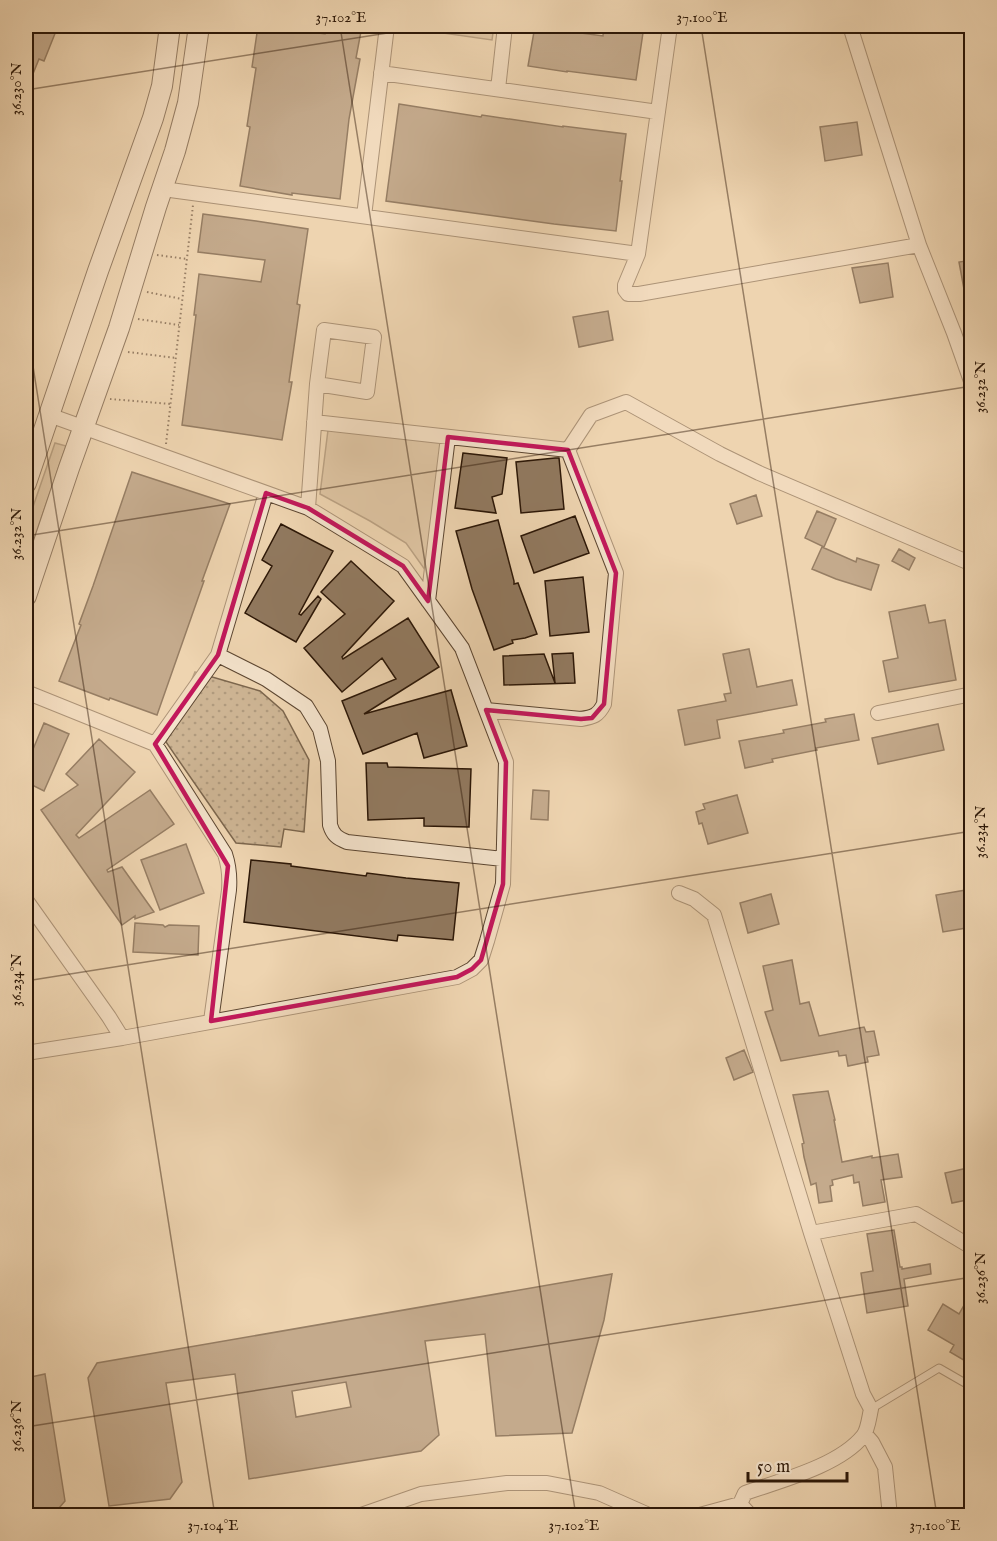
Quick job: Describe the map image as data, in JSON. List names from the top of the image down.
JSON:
{
  "scale_bar": "50 m",
  "coordinates": [
    "37.102°E",
    "37.100°E",
    "36.230°N",
    "36.232°N",
    "36.234°N",
    "36.236°N",
    "37.104°E"
  ]
}
